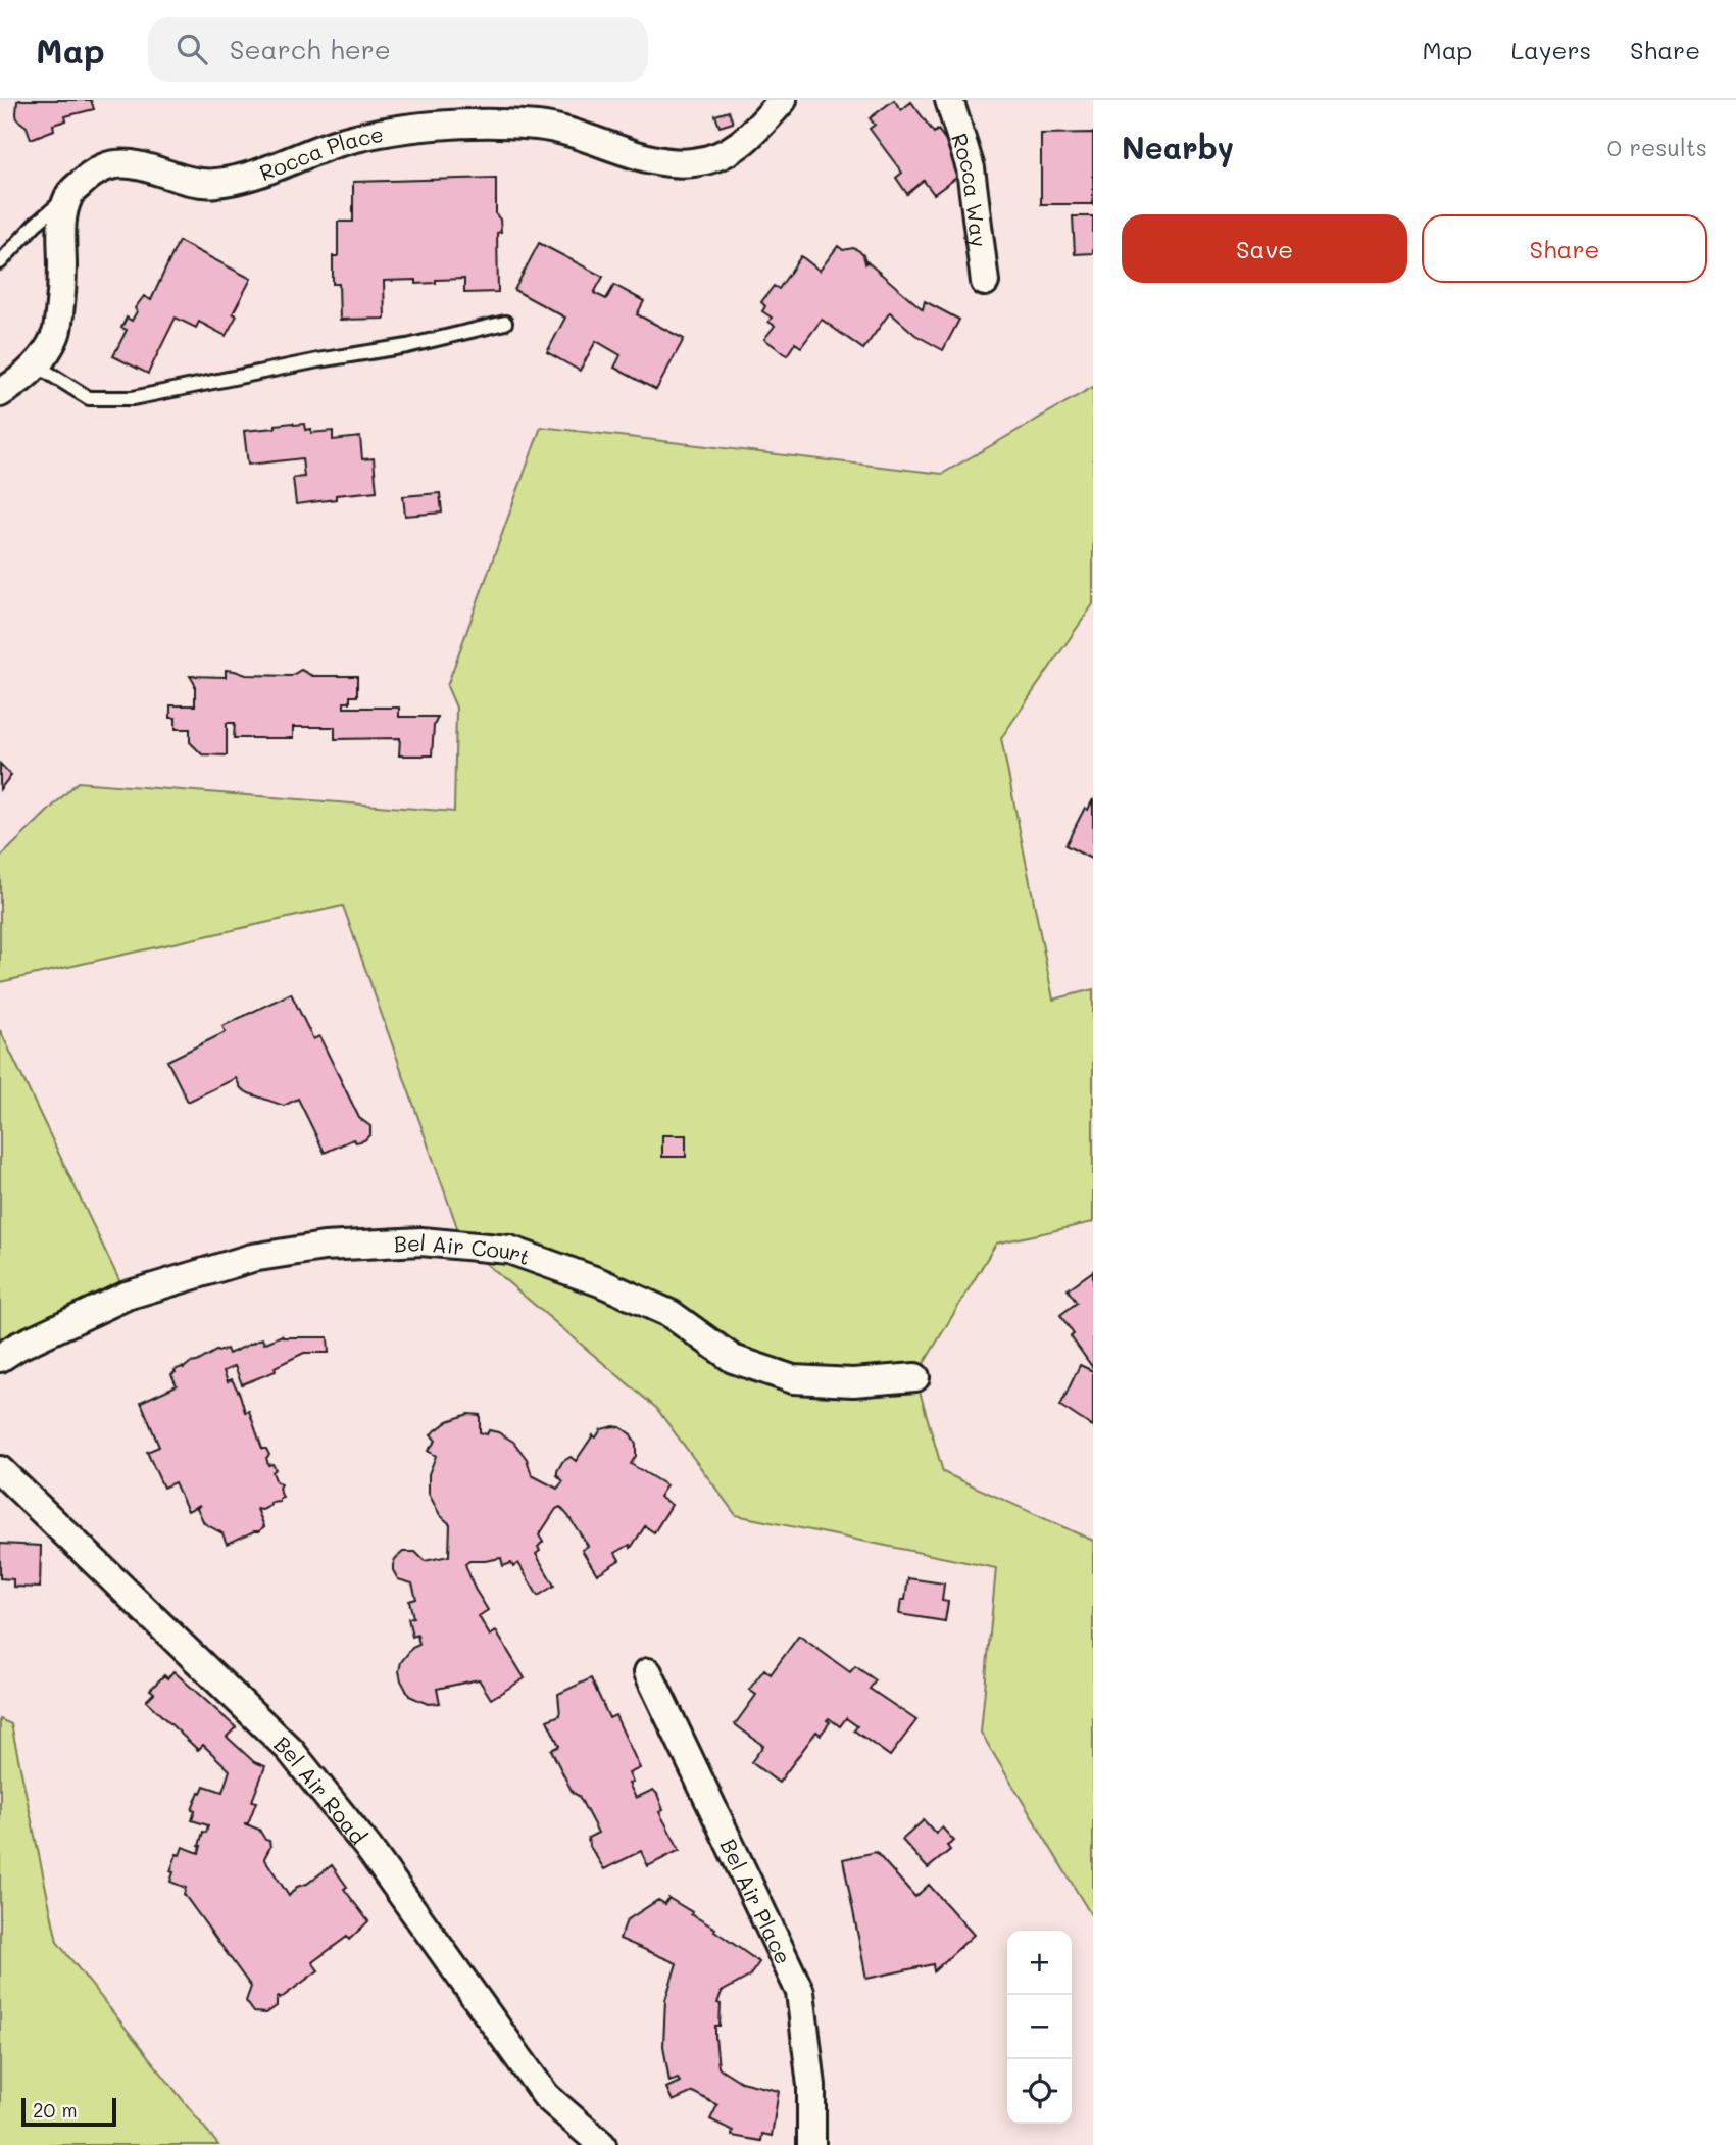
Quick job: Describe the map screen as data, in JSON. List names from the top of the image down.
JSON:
{
  "streets": {
    "street": [
      "Rocca Place",
      "Rocca Way",
      "Bel Air Court",
      "Bel Air Road",
      "Bel Air Place"
    ]
  },
  "scale_bar": "20 m",
  "page": {
    "header": "Map",
    "search": "Search here",
    "nav": ["Map", "Layers", "Share"],
    "heading": ["Nearby", "0 results"],
    "buttons": ["Save", "Share"],
    "map_buttons": ["+", "−"],
    "scale": "20 m"
  }
}
